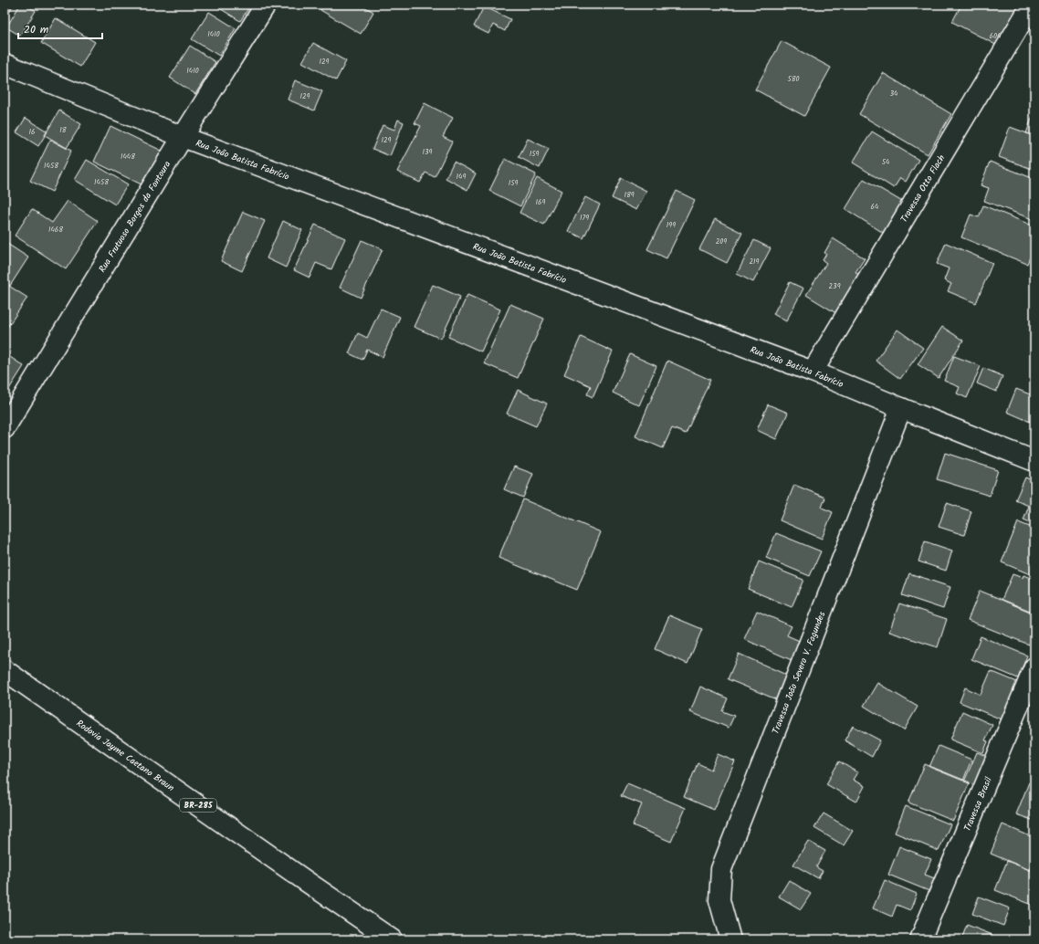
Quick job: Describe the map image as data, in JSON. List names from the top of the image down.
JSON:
{
  "streets": {
    "main road": [
      "Rua João Batista Fabrício",
      "Travessa Otto Flach",
      "Rua Frutuoso Borges da Fontoura",
      "Travessa João Severo V. Fagundes",
      "Rodovia Jayme Caetano Braun",
      "Travessa Brasil",
      "BR-285"
    ]
  },
  "crossings": [
    ["Rua João Batista Fabrício", "Travessa Otto Flach"],
    ["Rua João Batista Fabrício", "Rua Frutuoso Borges da Fontoura"],
    ["Rua João Batista Fabrício", "Travessa João Severo V. Fagundes"]
  ],
  "house_numbers": [
    "1410",
    "604",
    "129",
    "1410",
    "580",
    "34",
    "129",
    "18",
    "16",
    "129",
    "139",
    "159",
    "1448",
    "54",
    "1458",
    "149",
    "1458",
    "159",
    "189",
    "169",
    "64",
    "179",
    "199",
    "1468",
    "209",
    "219",
    "239"
  ],
  "scale_bar": "20 m"
}
